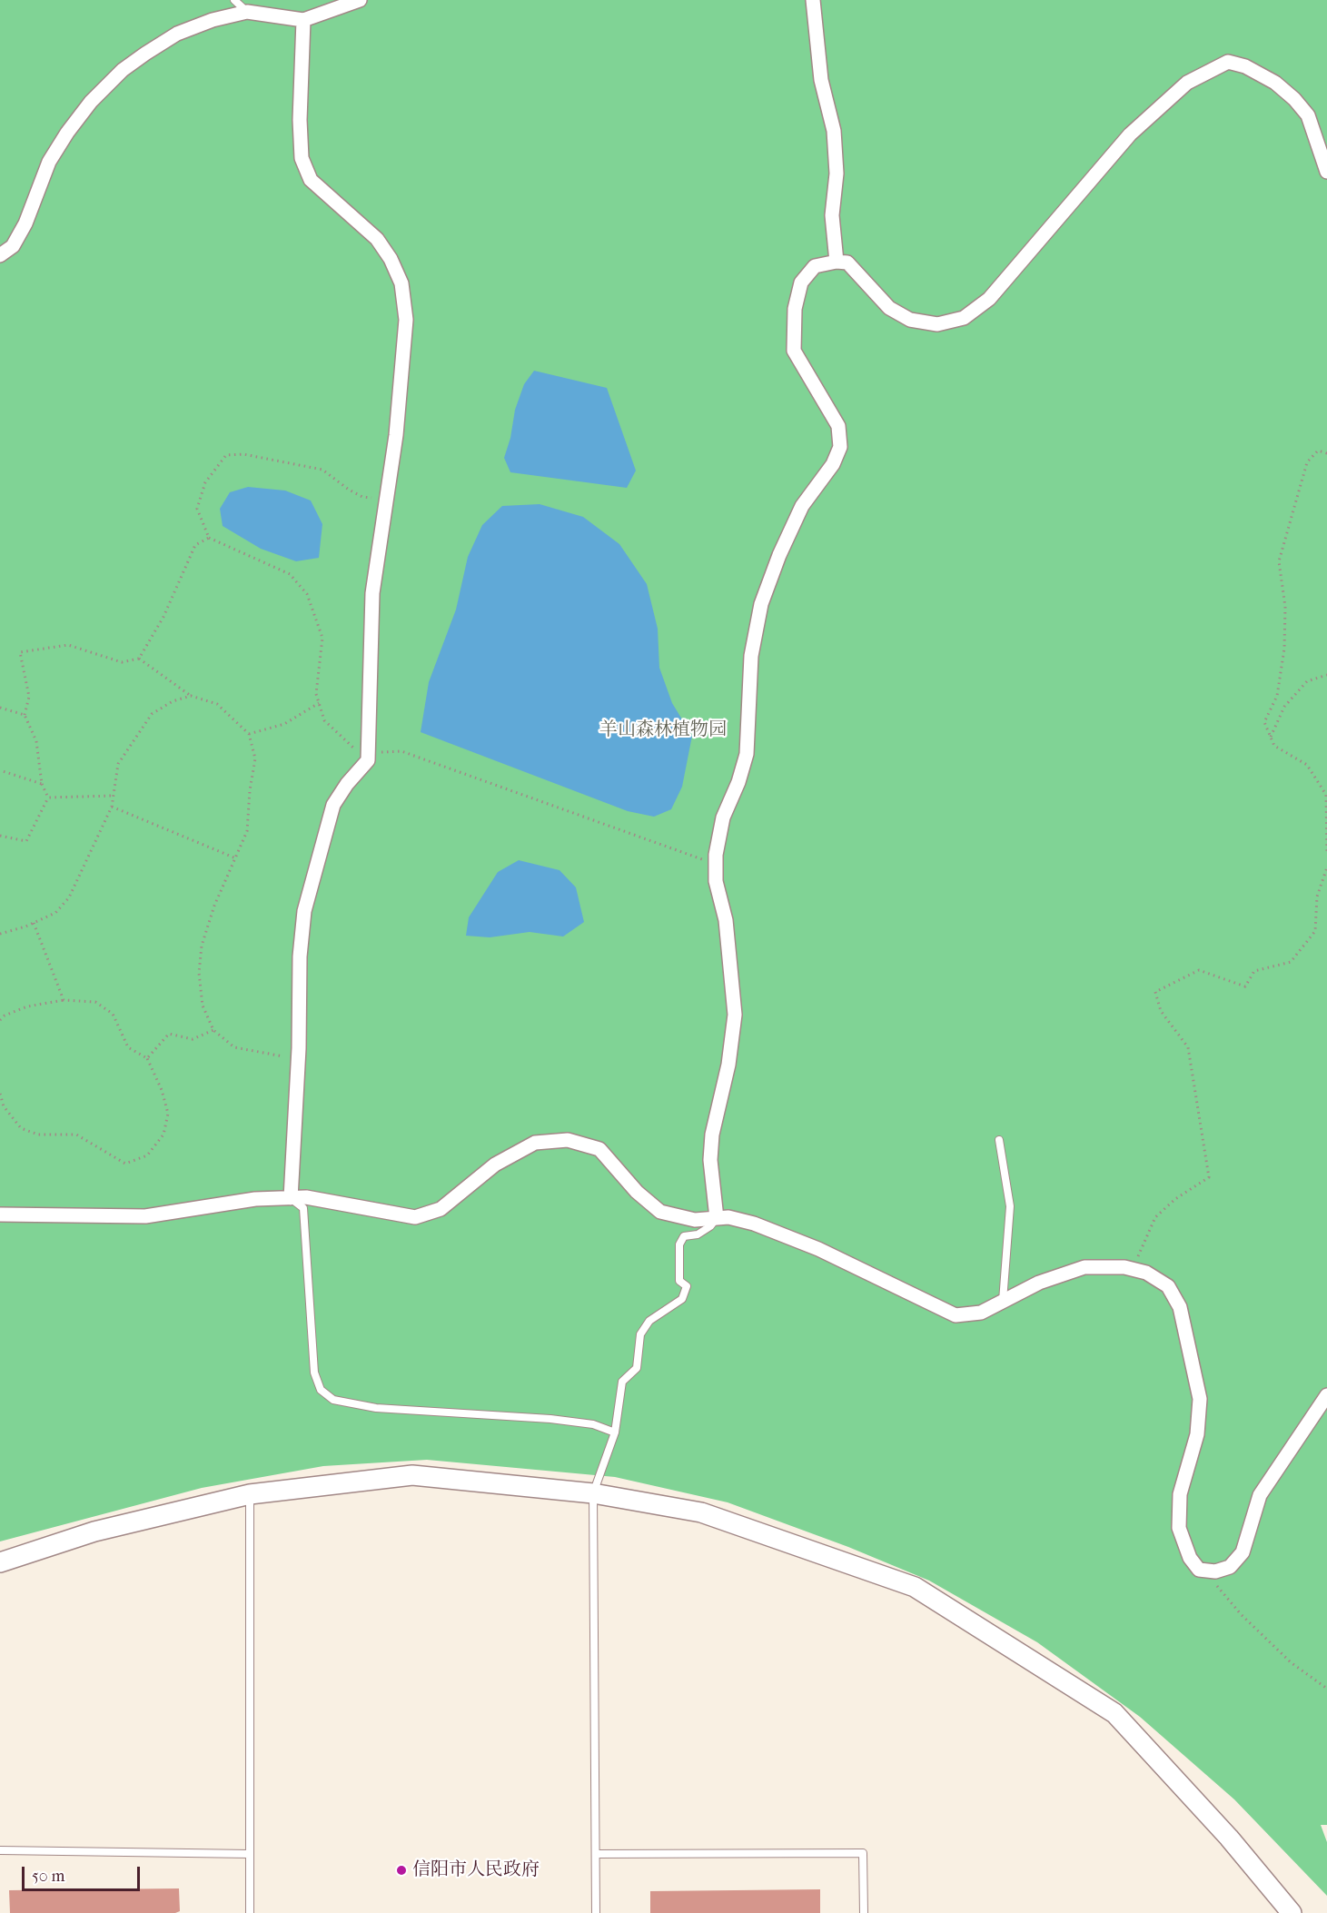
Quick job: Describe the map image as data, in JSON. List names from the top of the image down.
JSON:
{
  "parks": ["羊山森林植物园"],
  "places": ["信阳市人民政府"],
  "scale_bar": "50 m"
}
